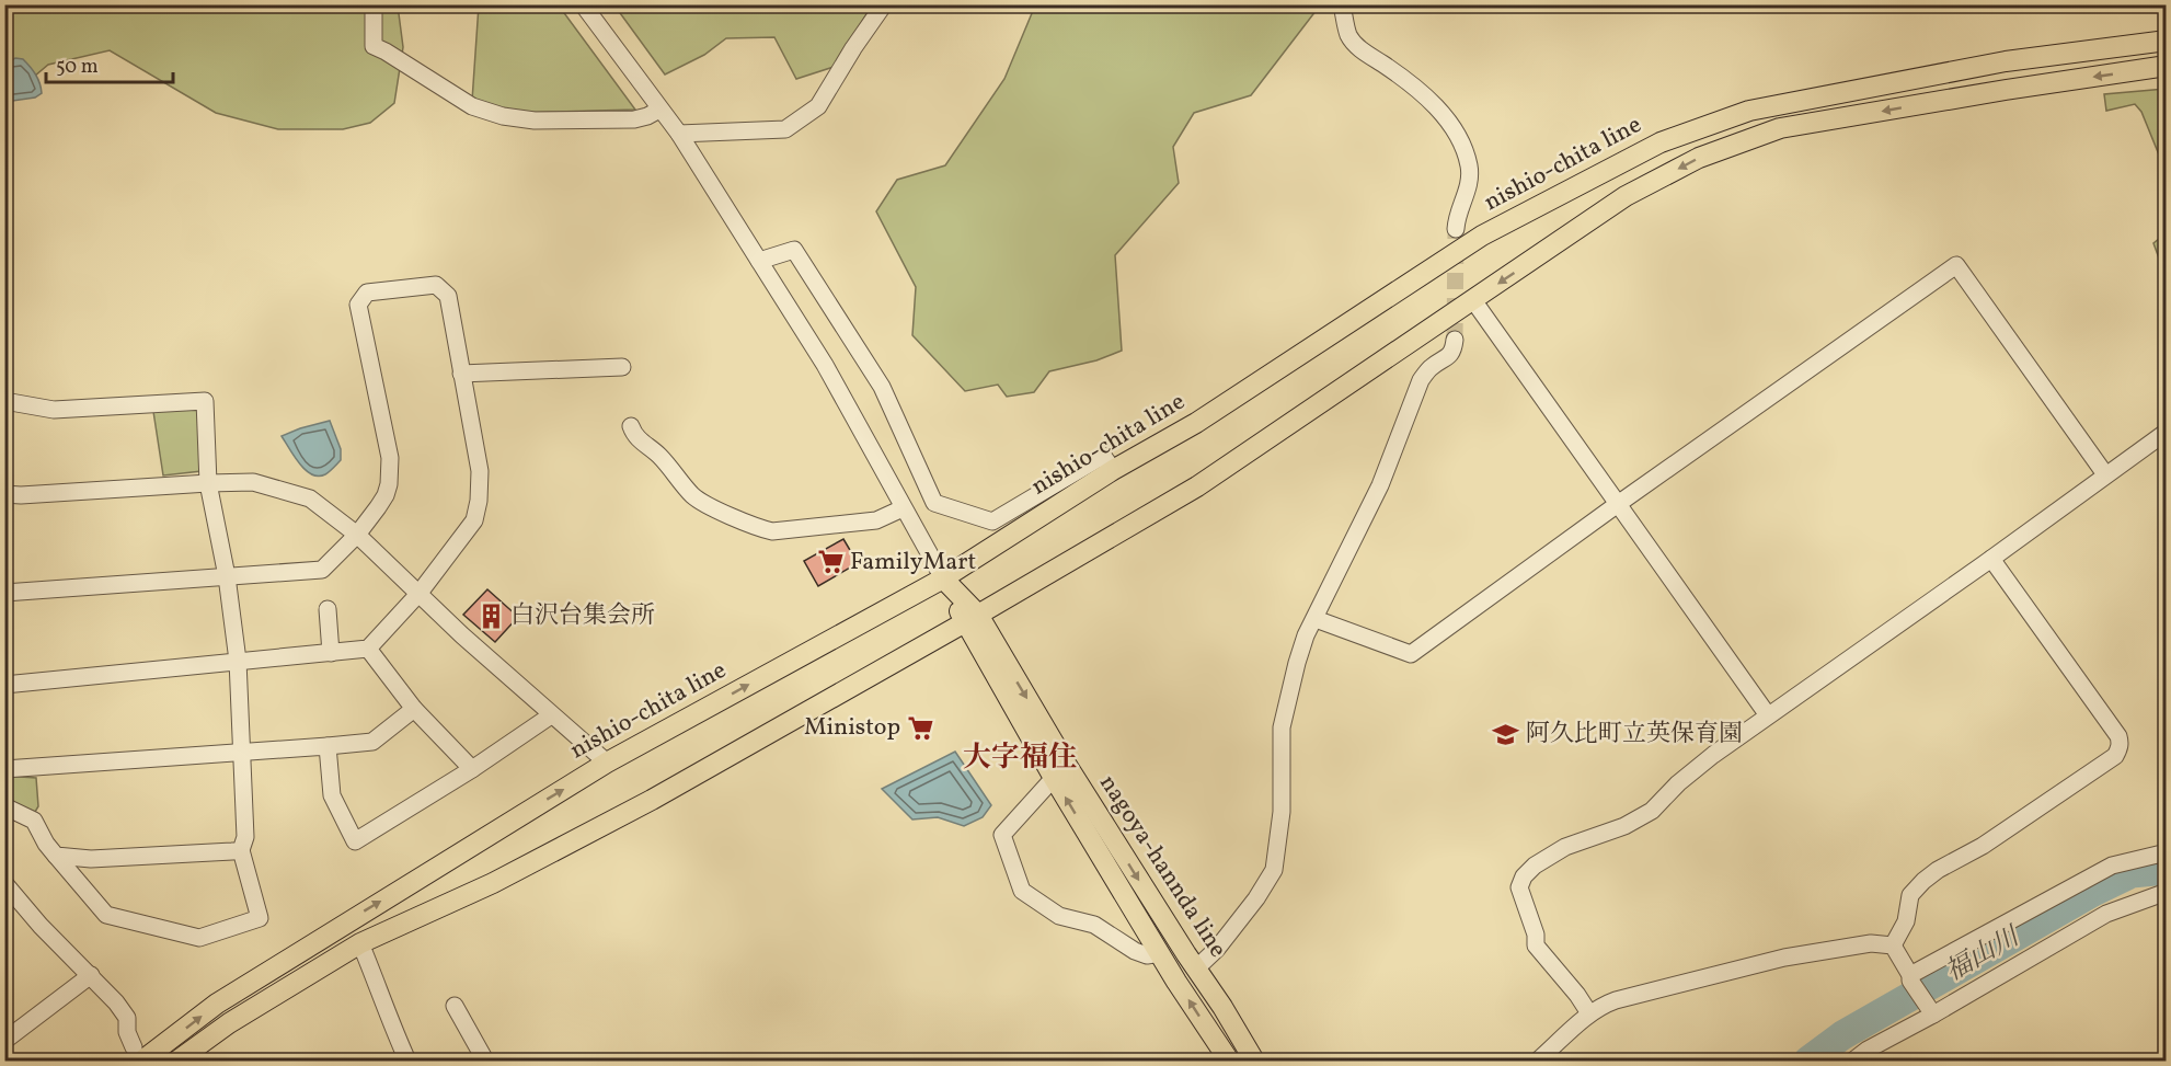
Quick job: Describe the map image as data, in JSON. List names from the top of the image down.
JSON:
{
  "streets": {
    "main road": ["nishio-chita line", "nagoya-hannda line"]
  },
  "crossings": [
    ["nishio-chita line", "nagoya-hannda line"]
  ],
  "districts": ["大字福住"],
  "water": ["福山川"],
  "places": {
    "supermarket": ["FamilyMart", "Ministop"],
    "building": ["白沢台集会所"],
    "school or university": ["阿久比町立英保育園"]
  },
  "scale_bar": "50 m"
}
